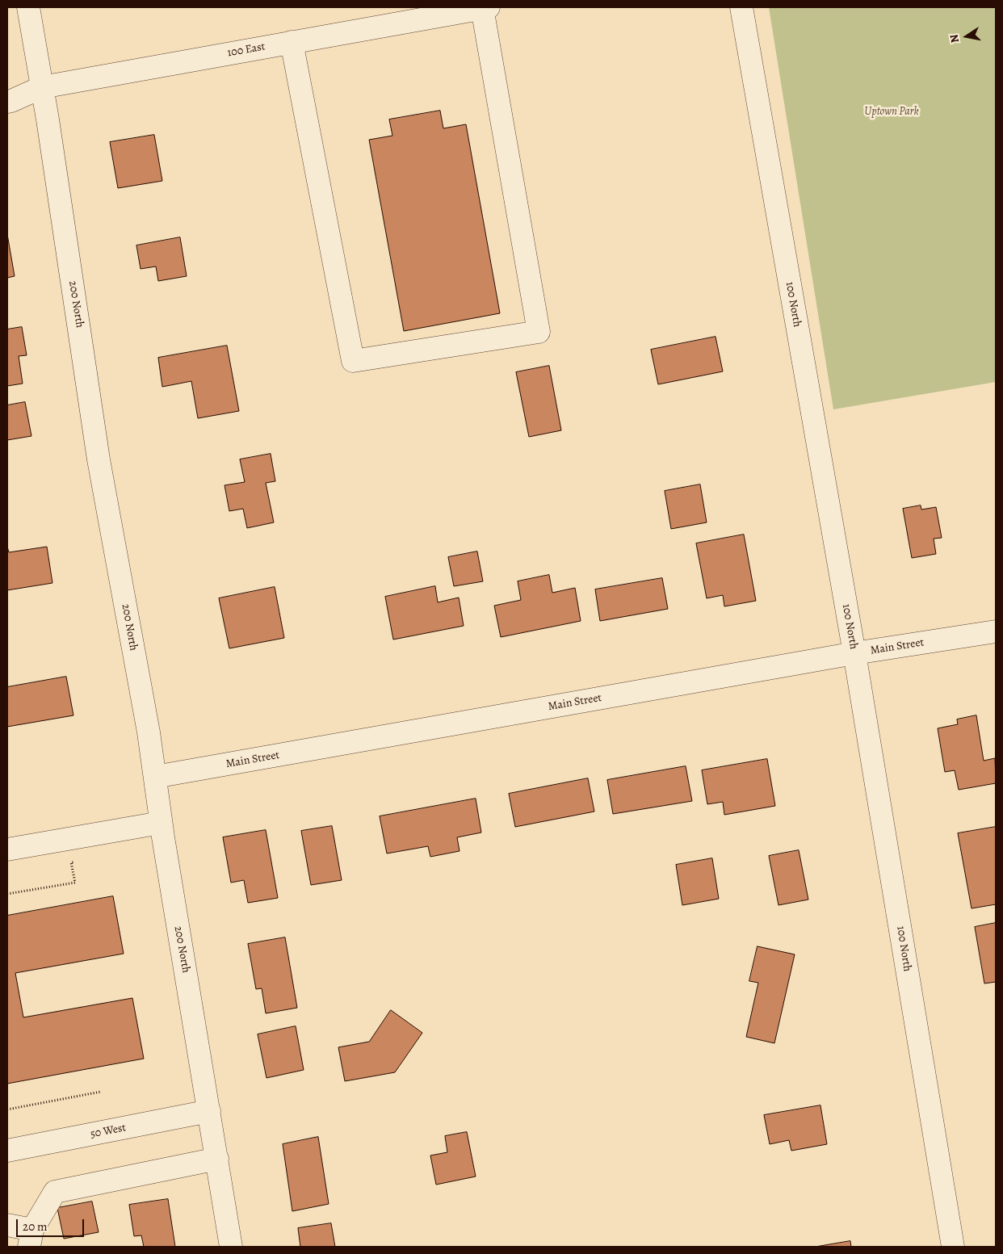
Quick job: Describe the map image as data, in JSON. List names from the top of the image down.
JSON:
{
  "streets": {
    "street": [
      "100 East",
      "200 North",
      "100 North",
      "Main Street",
      "50 West"
    ]
  },
  "crossings": [
    ["100 East", "200 North"],
    ["200 North", "Main Street"],
    ["200 North", "50 West"],
    ["100 North", "Main Street"]
  ],
  "parks": ["Uptown Park"],
  "scale_bar": "20 m",
  "north": "left"
}
